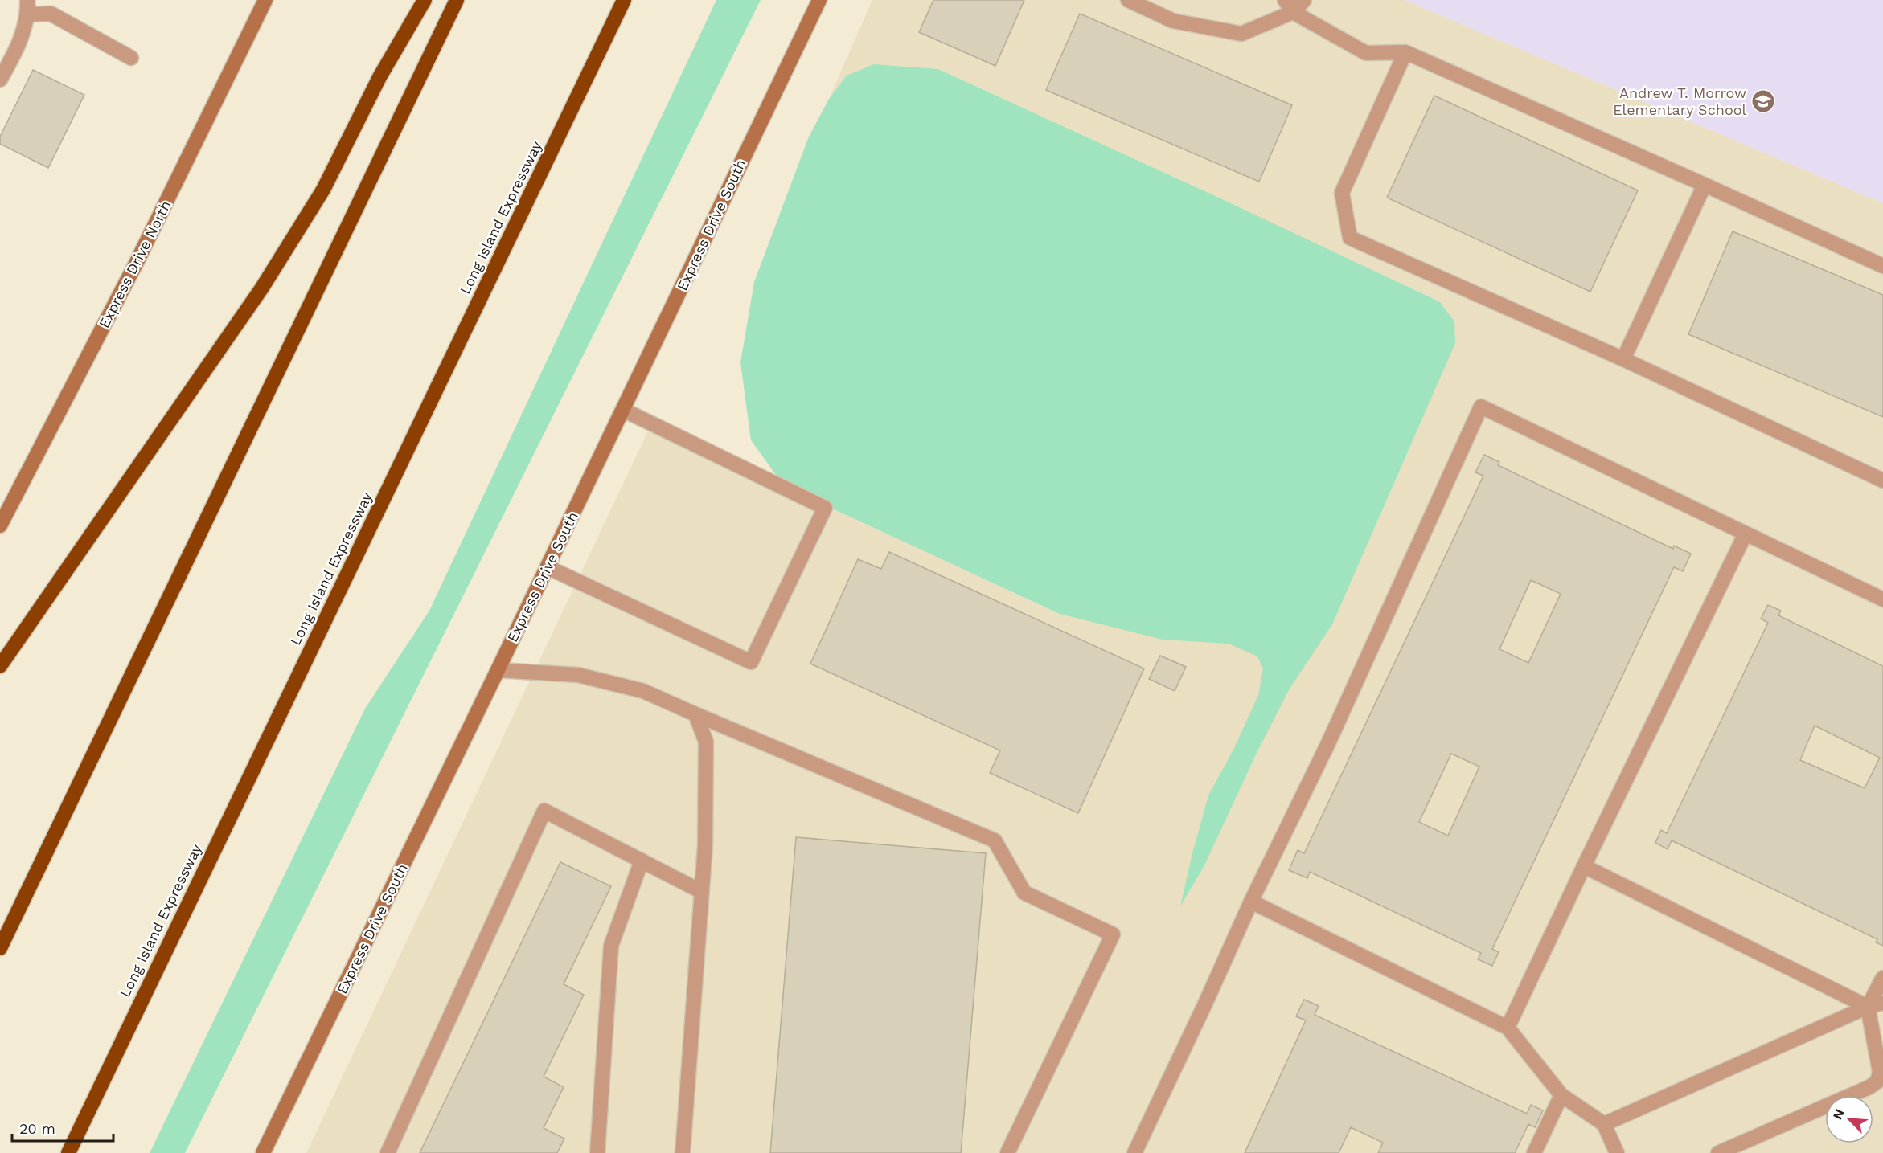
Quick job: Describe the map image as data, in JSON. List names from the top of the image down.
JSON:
{
  "streets": {
    "highway": ["Long Island Expressway"],
    "main road": ["Express Drive South", "Express Drive North"]
  },
  "places": {
    "school or university": ["Andrew T. Morrow Elementary School"]
  },
  "scale_bar": "20 m",
  "north": "top left"
}
